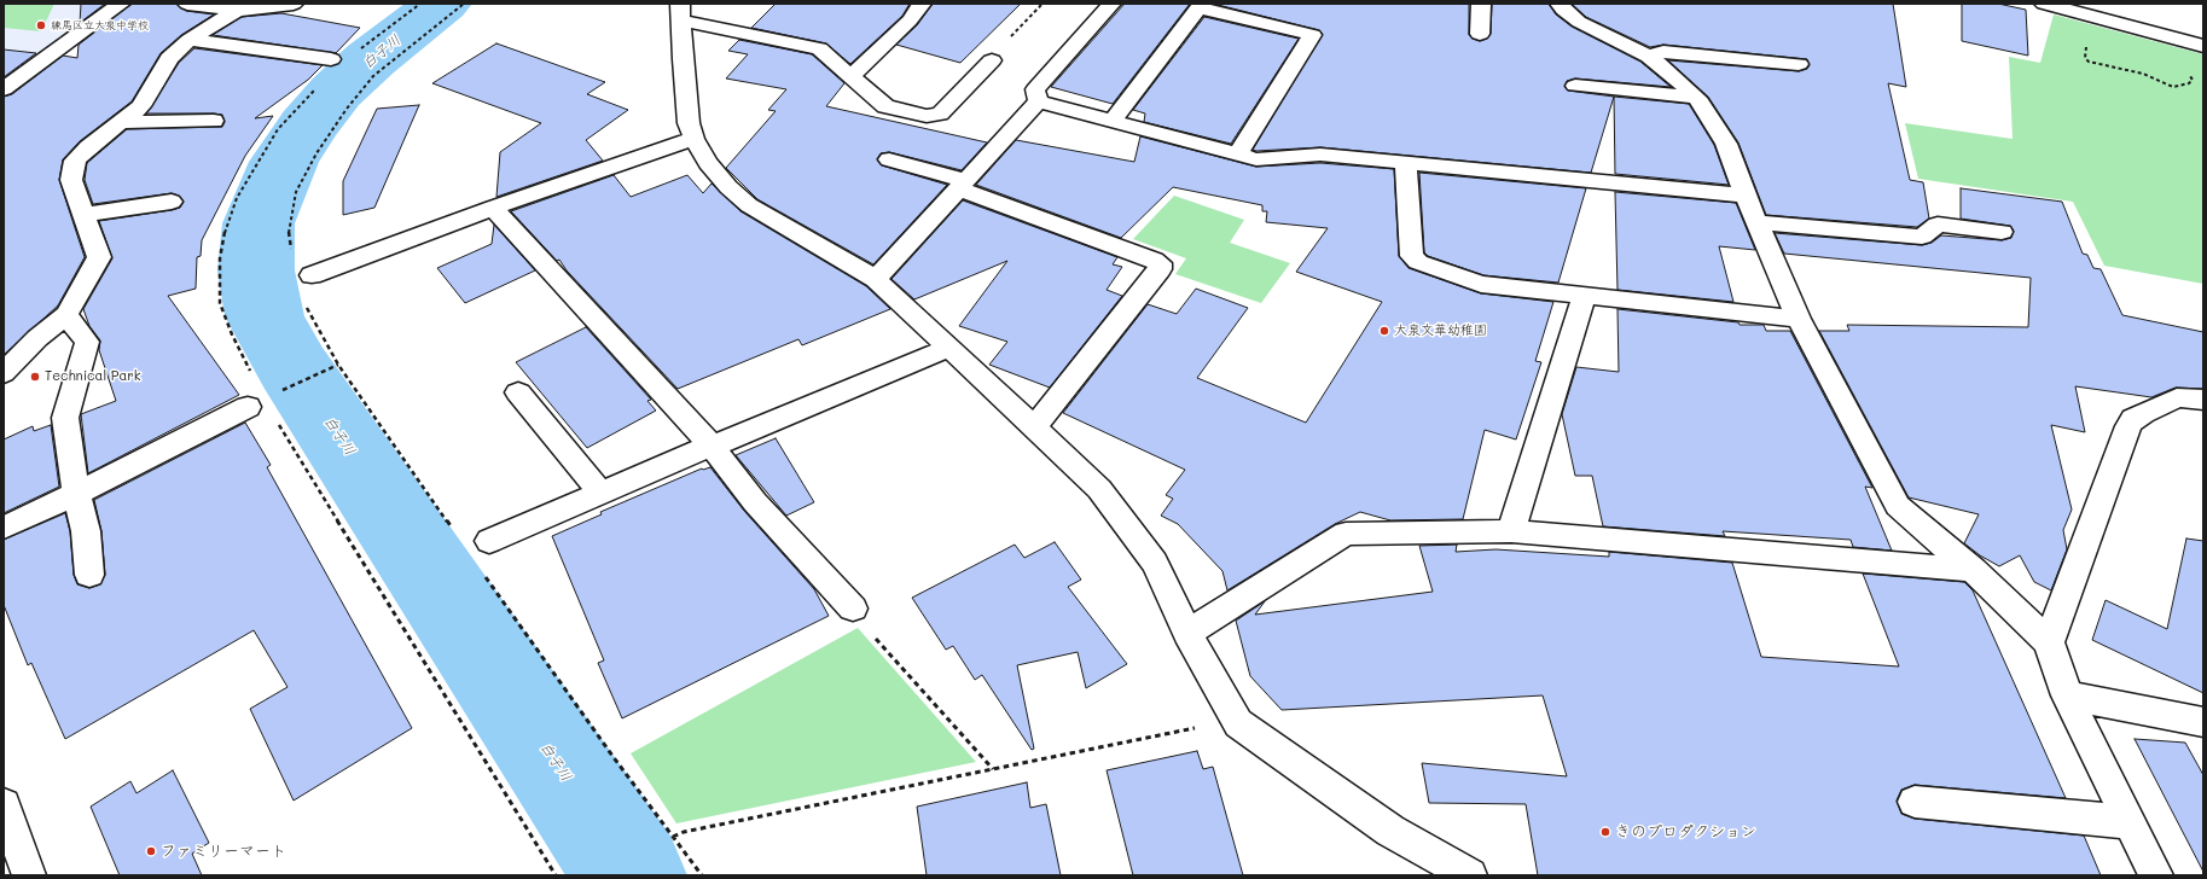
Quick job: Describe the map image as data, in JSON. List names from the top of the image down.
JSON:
{
  "water": ["白子川"],
  "places": [
    "練馬区立大泉中学校",
    "大泉文華幼稚園",
    "Technical Park",
    "きのプロダクション",
    "ファミリーマート"
  ]
}
